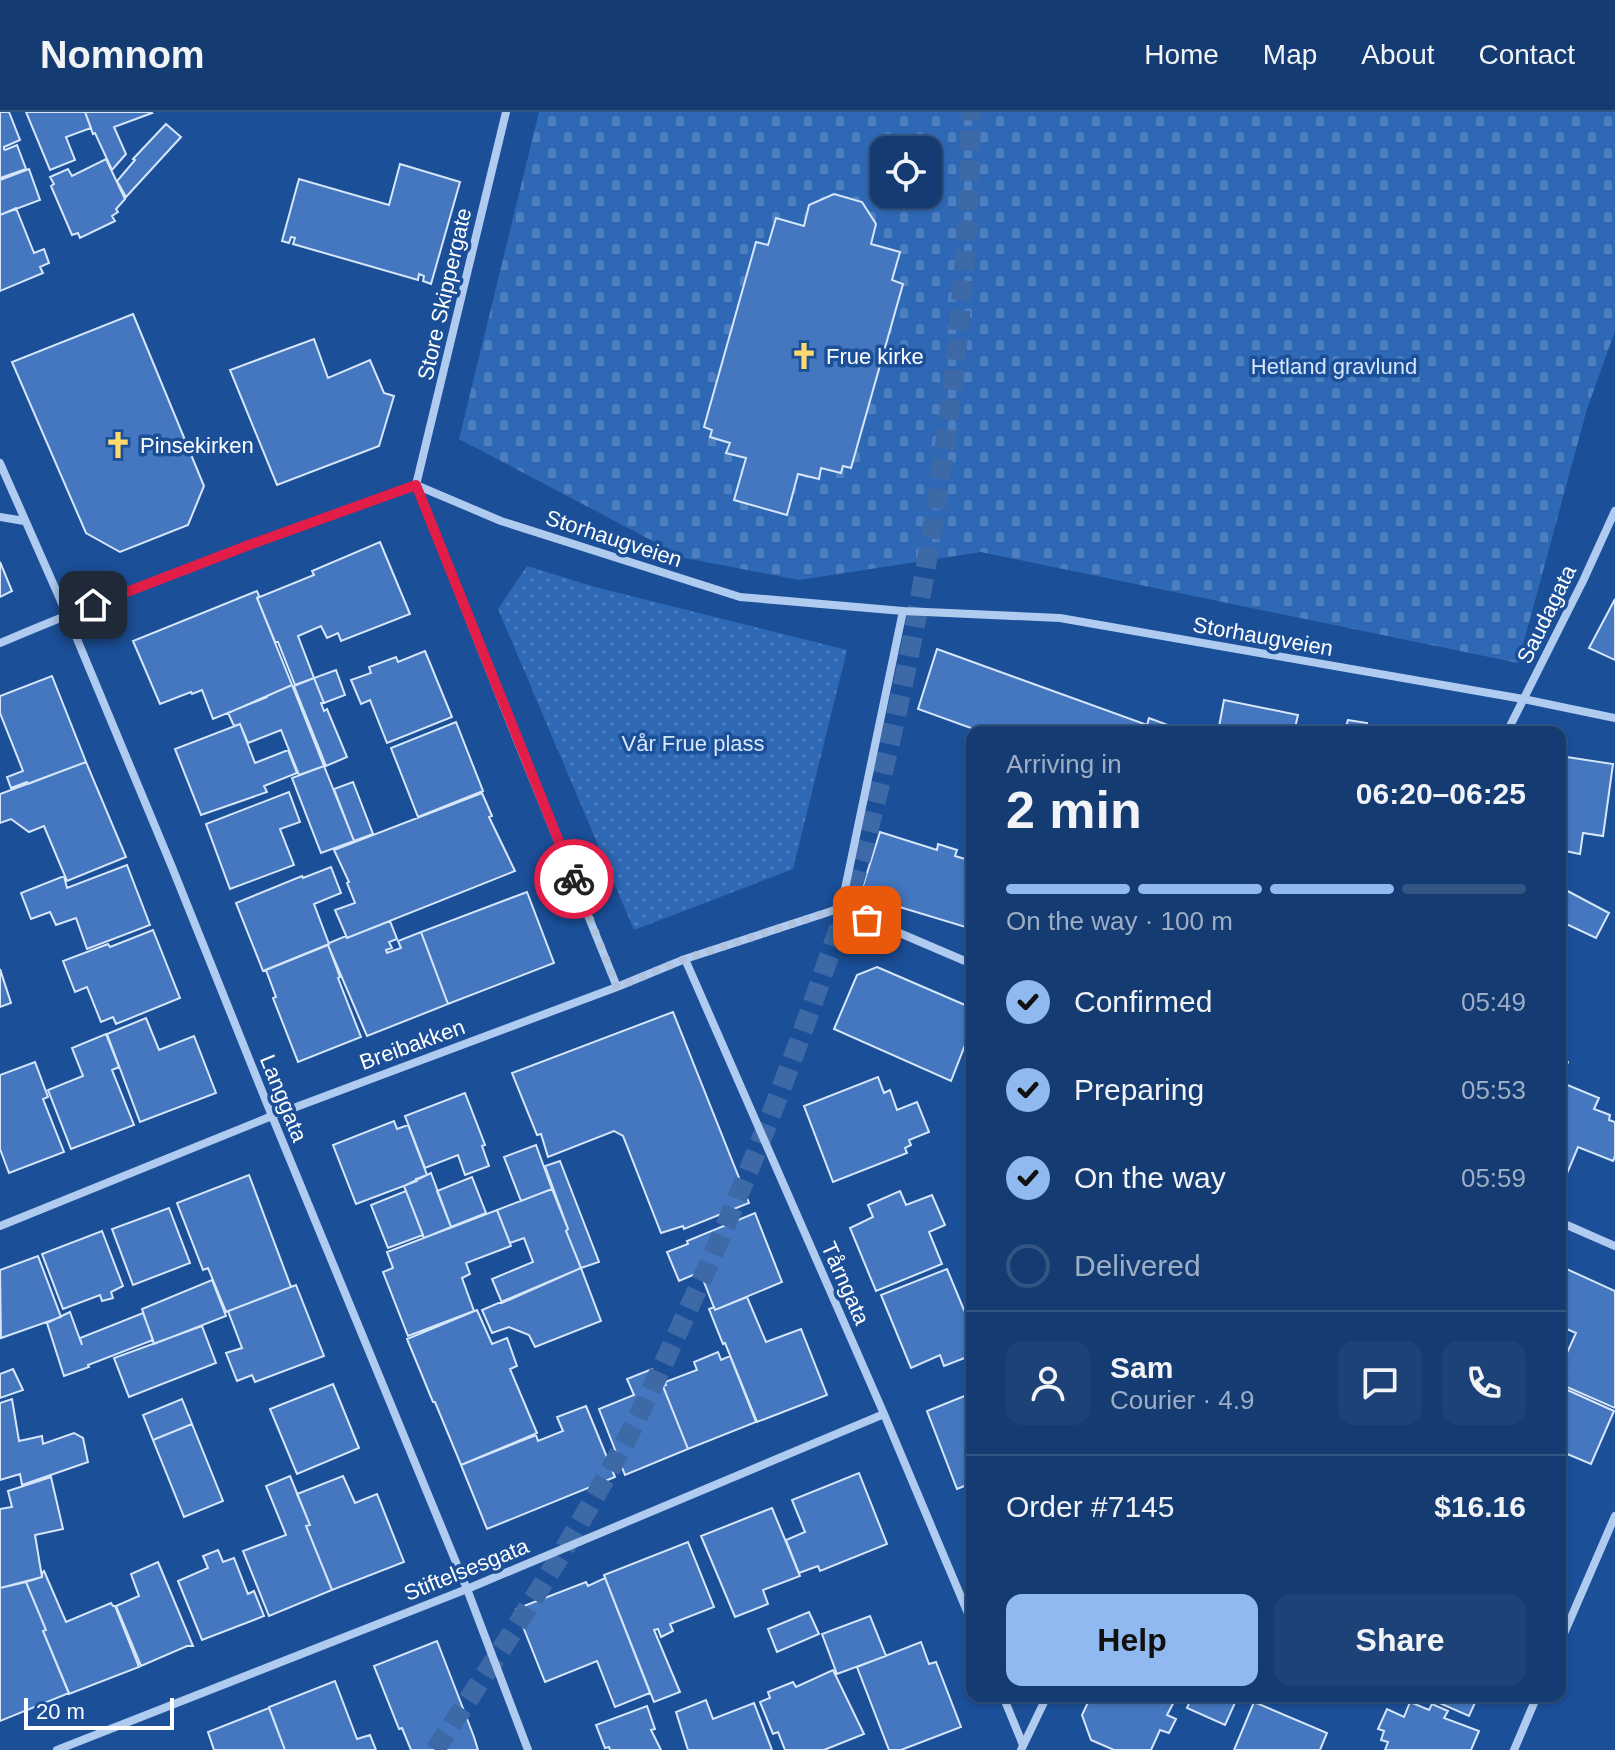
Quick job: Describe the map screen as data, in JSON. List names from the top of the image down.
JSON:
{
  "streets": {
    "street": [
      "Store Skippergate",
      "Storhaugveien",
      "Saudagata",
      "Breibakken",
      "Langgata",
      "Tårngata",
      "Stiftelsesgata"
    ]
  },
  "crossings": [
    ["Store Skippergate", "Storhaugveien"],
    ["Storhaugveien", "Saudagata"],
    ["Breibakken", "Langgata"],
    ["Breibakken", "Tårngata"],
    ["Langgata", "Stiftelsesgata"],
    ["Tårngata", "Stiftelsesgata"]
  ],
  "parks": ["Hetland gravlund", "Vår Frue plass"],
  "places": {
    "church": ["Frue kirke", "Pinsekirken"]
  },
  "scale_bar": "20 m",
  "page": {
    "header": "Nomnom",
    "nav": [
      "Home",
      "Map",
      "About",
      "Contact"
    ],
    "heading": ["2 min", "Arriving in", "06:20–06:25"],
    "panel": [
      "Sam",
      "Courier · 4.9",
      "Order #7145",
      "$16.16"
    ],
    "bar": "On the way · 100 m",
    "list": [
      ["Confirmed", "05:49"],
      ["Preparing", "05:53"],
      ["On the way", "05:59"],
      "Delivered"
    ],
    "buttons": ["Help", "Share"],
    "scale": "20 m"
  }
}
